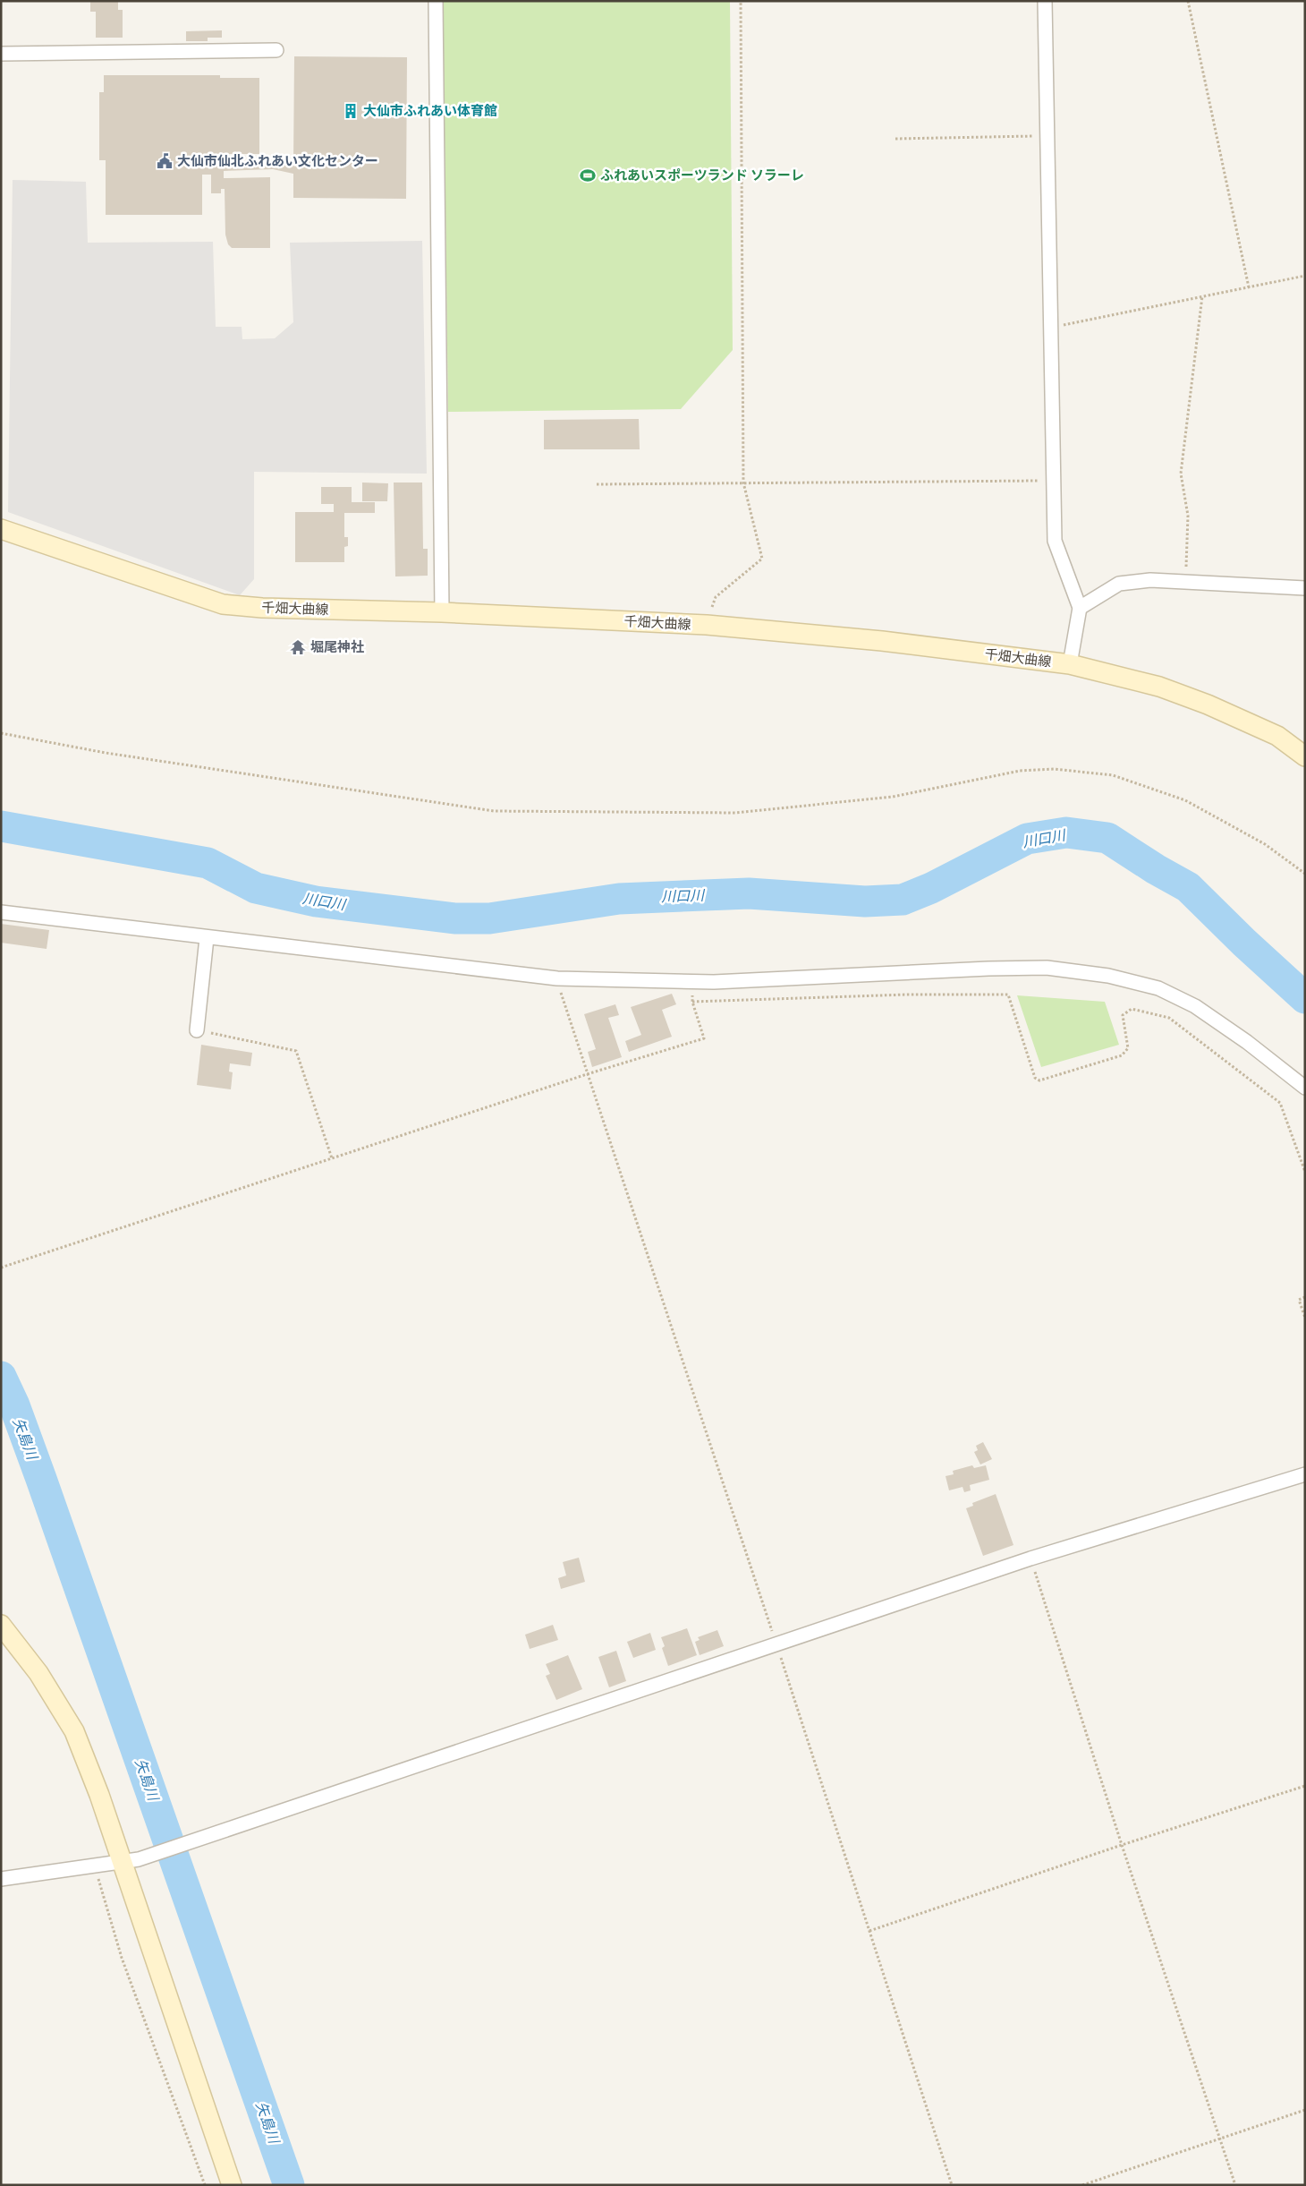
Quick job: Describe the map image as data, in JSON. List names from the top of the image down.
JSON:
{
  "streets": {
    "main road": ["千畑大曲線"]
  },
  "water": ["川口川", "矢島川"],
  "places": {
    "building": ["大仙市ふれあい体育館"],
    "public building": ["大仙市仙北ふれあい文化センター"],
    "sports": ["ふれあいスポーツランド ソラーレ"],
    "temple": ["堀尾神社"]
  }
}
